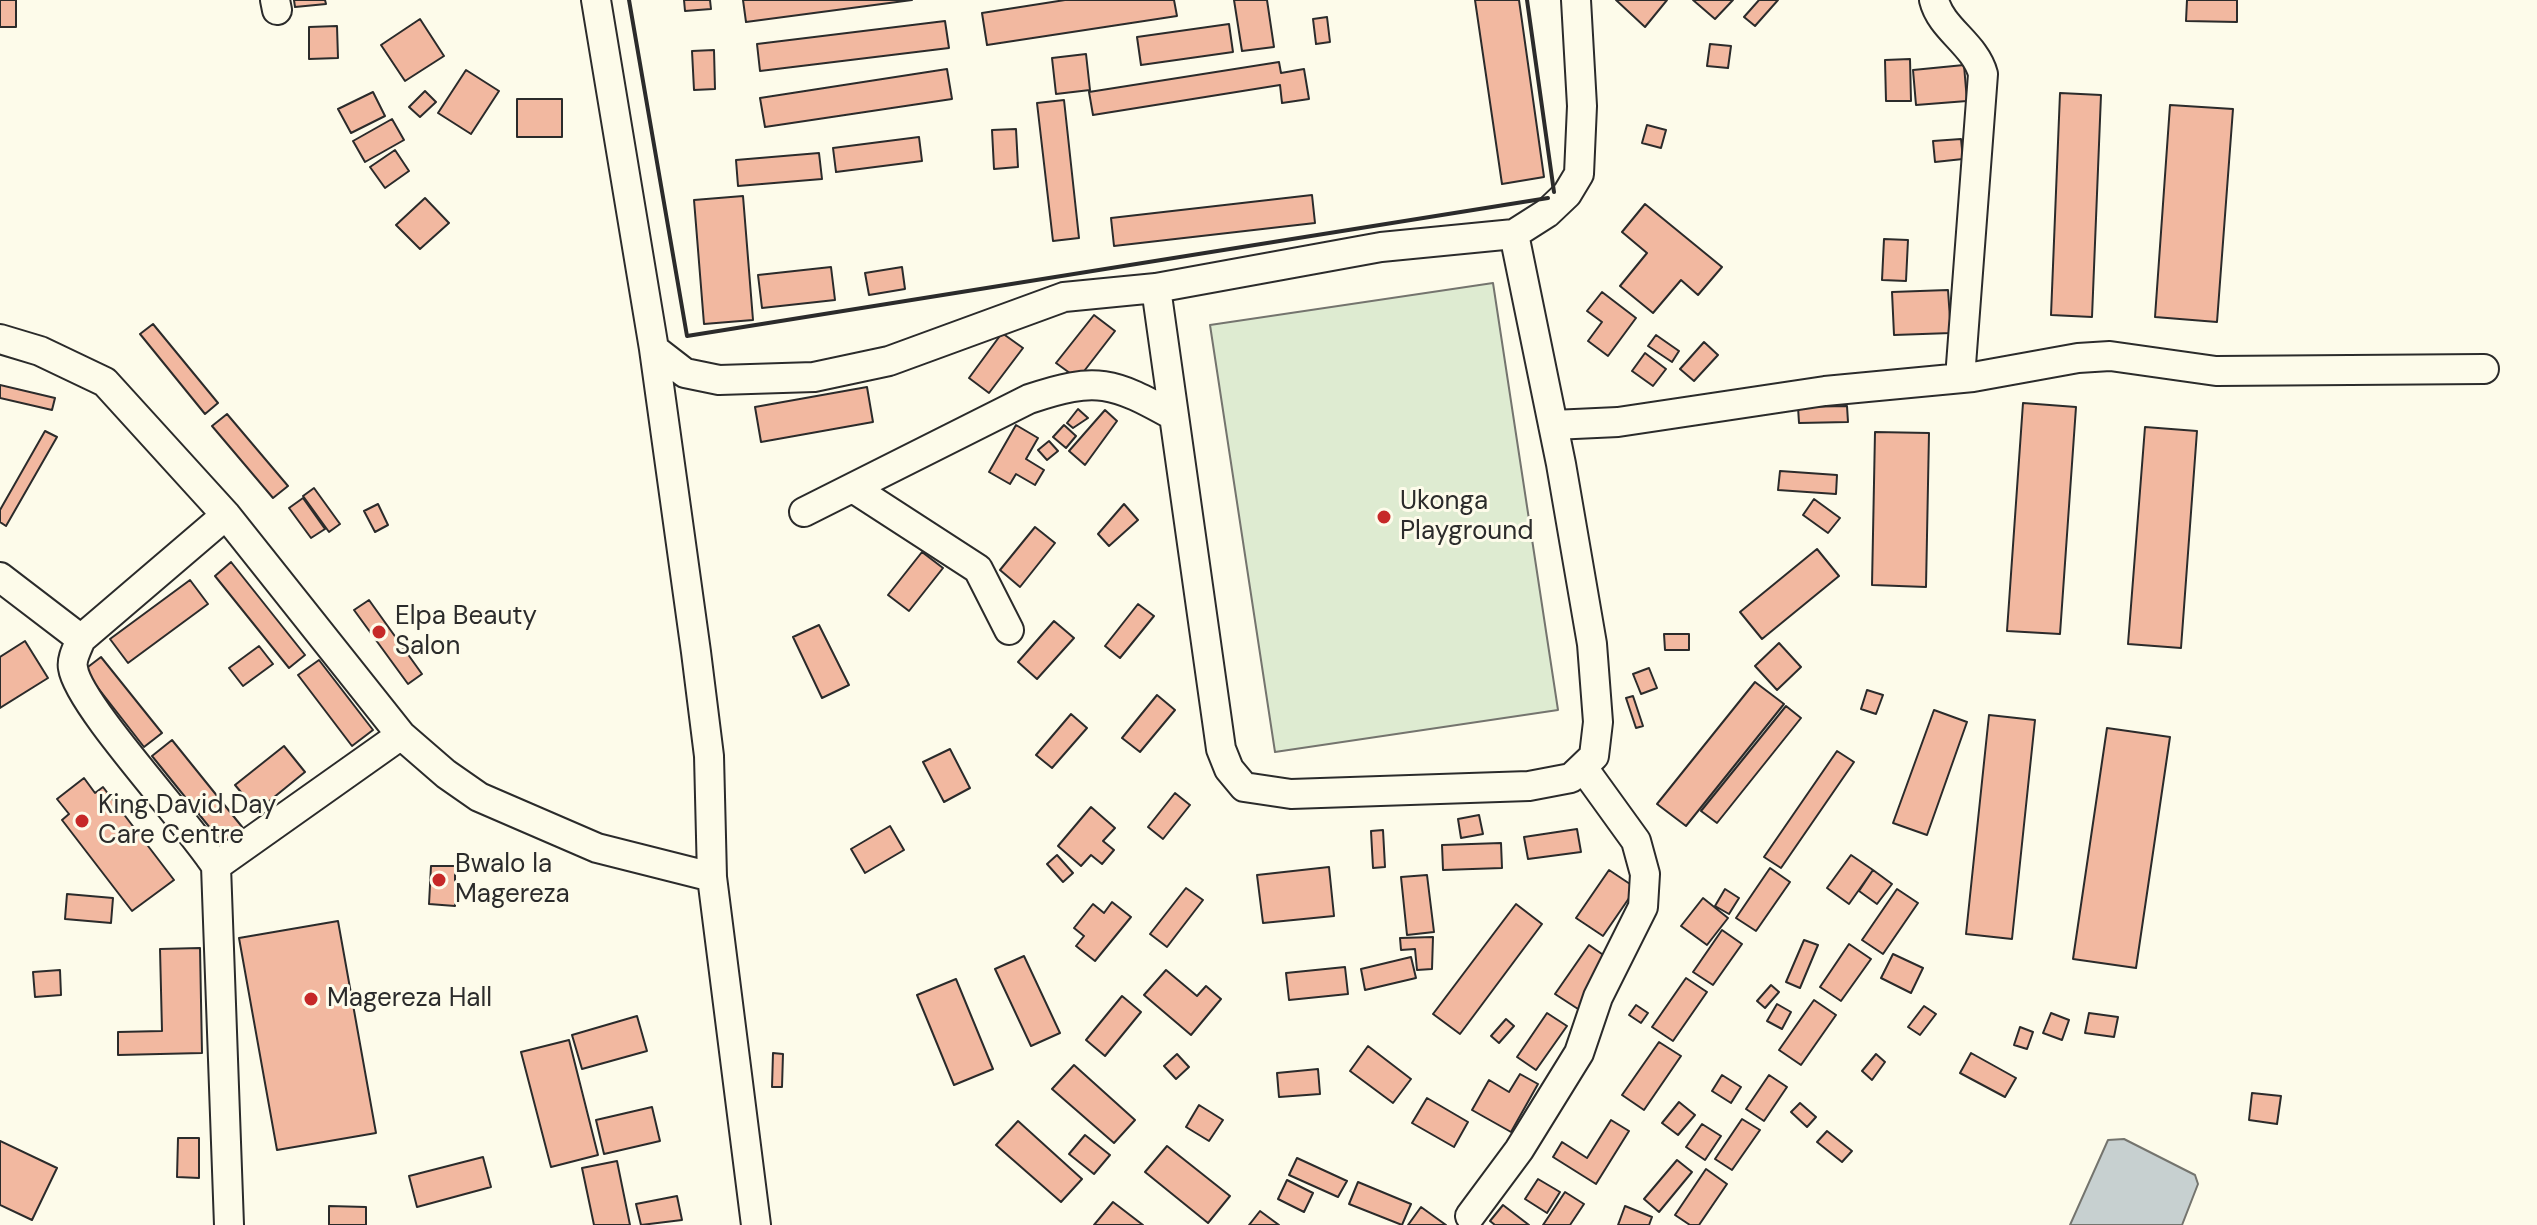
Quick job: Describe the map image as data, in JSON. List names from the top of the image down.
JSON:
{
  "places": [
    "Ukonga Playground",
    "Elpa Beauty Salon",
    "King David Day Care Centre",
    "Bwalo la Magereza",
    "Magereza Hall"
  ]
}
